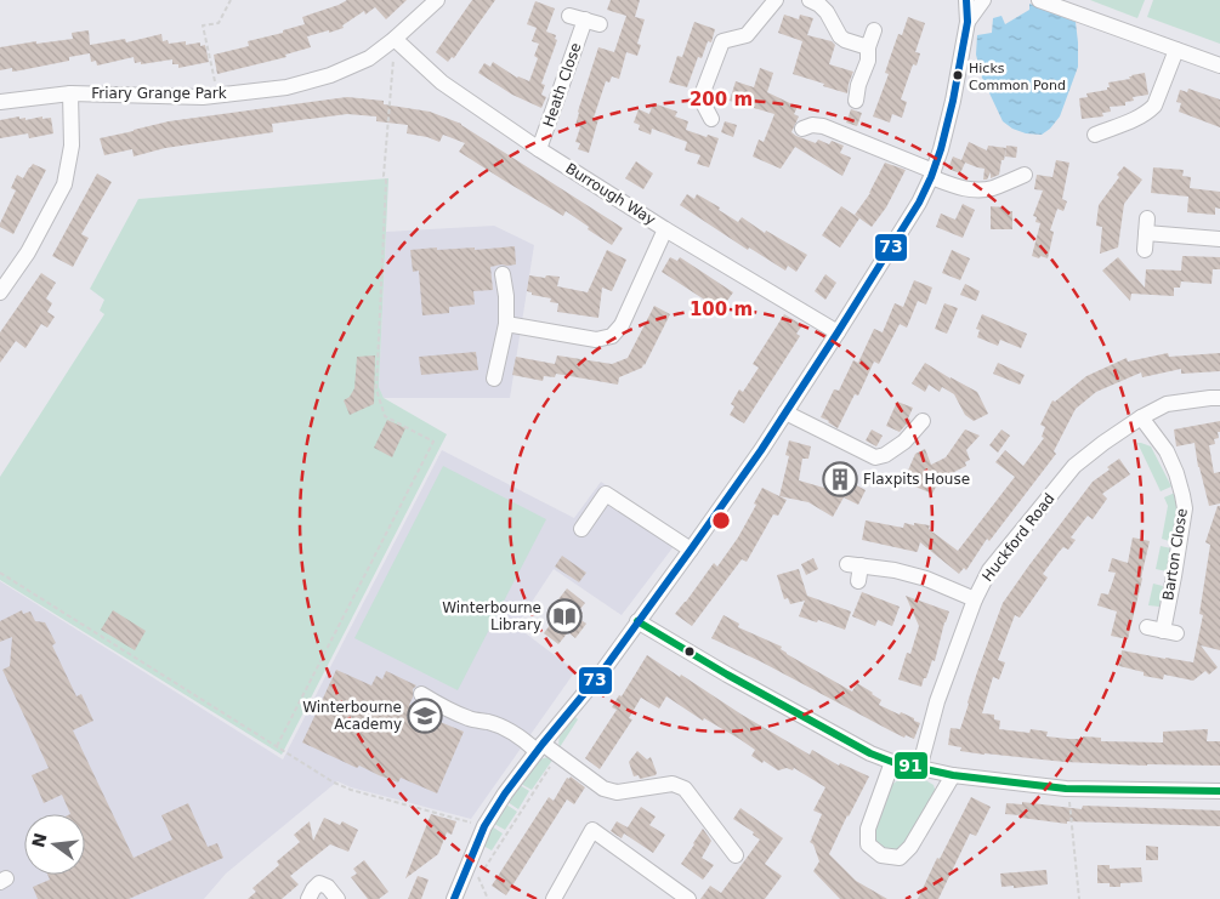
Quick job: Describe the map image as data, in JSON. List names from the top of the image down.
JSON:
{
  "streets": {
    "street": [
      "Heath Close",
      "Friary Grange Park",
      "Burrough Way",
      "Huckford Road",
      "Barton Close"
    ]
  },
  "crossings": [
    ["Heath Close", "Burrough Way"],
    ["Friary Grange Park", "Burrough Way"],
    ["Huckford Road", "Barton Close"]
  ],
  "places": {
    "other": ["Hicks Common Pond"],
    "building": ["Flaxpits House"],
    "library": ["Winterbourne Library"],
    "school or university": ["Winterbourne Academy"]
  },
  "lines": ["transit line 73", "transit line 91"],
  "north": "left",
  "rings": ["200 m", "100 m"]
}
